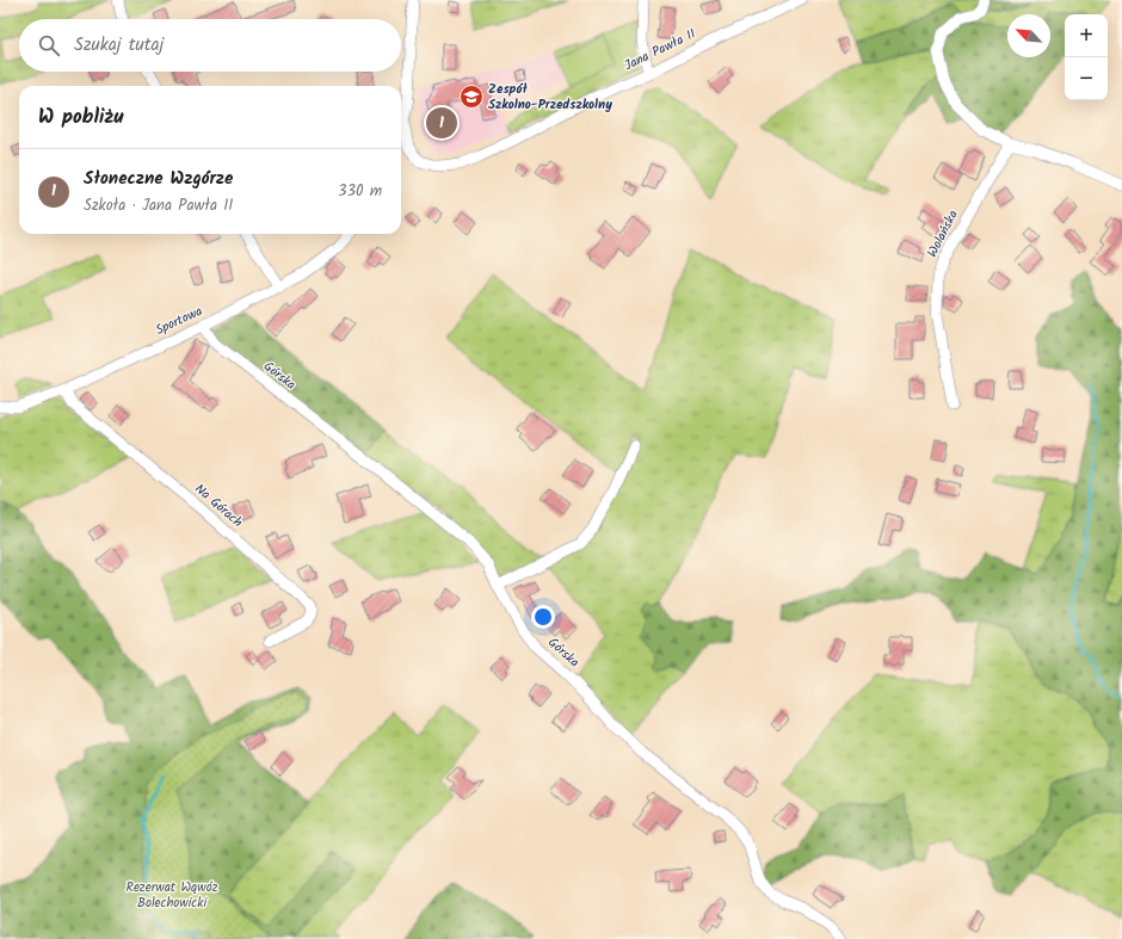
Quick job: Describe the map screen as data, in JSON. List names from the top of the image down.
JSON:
{
  "streets": {
    "street": [
      "Jana Pawła II",
      "Wolańska",
      "Sportowa",
      "Górska",
      "Na Górach"
    ]
  },
  "crossings": [
    ["Sportowa", "Górska"],
    ["Sportowa", "Na Górach"]
  ],
  "parks": ["Rezerwat Wąwóz Bolechowicki"],
  "places": {
    "school or university": ["Zespół Szkolno-Przedszkolny"]
  },
  "north": "top left",
  "page": {
    "map_buttons": ["+", "−"],
    "search": "Szukaj tutaj",
    "heading": "W pobliżu",
    "pins": "1",
    "list": [
      {
        "mark": "1",
        "name": "Słoneczne Wzgórze",
        "note": "Szkoła · Jana Pawła II",
        "value": "330 m"
      }
    ]
  }
}
